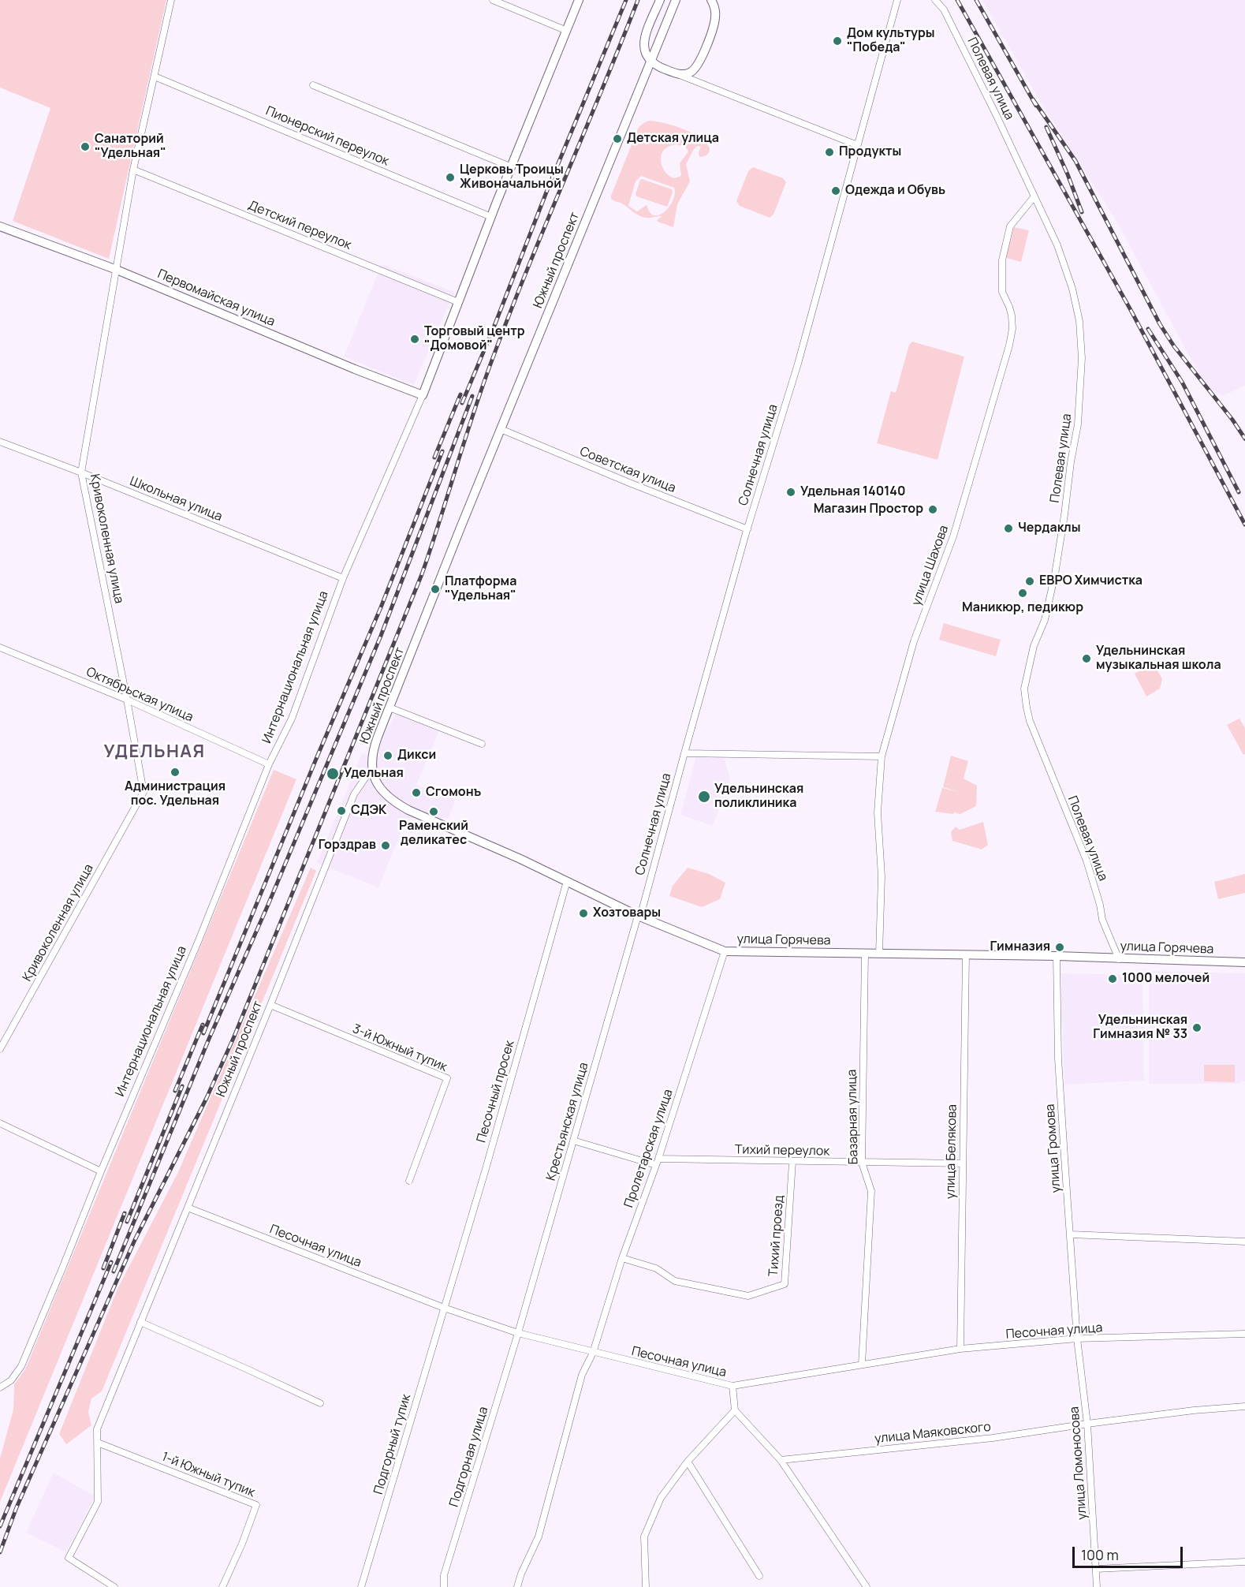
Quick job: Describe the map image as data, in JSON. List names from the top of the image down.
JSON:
{
  "streets": {
    "main road": [
      "Южный проспект",
      "Первомайская улица",
      "Интернациональная улица",
      "улица Горячева"
    ],
    "street": [
      "Полевая улица",
      "Пионерский переулок",
      "Детский переулок",
      "Солнечная улица",
      "Советская улица",
      "Школьная улица",
      "Кривоколенная улица",
      "улица Шахова",
      "Октябрьская улица",
      "3-й Южный тупик",
      "Песочный просек",
      "Базарная улица",
      "Крестьянская улица",
      "Пролетарская улица",
      "улица Громова",
      "Тихий переулок",
      "улица Белякова",
      "Тихий проезд",
      "Песочная улица",
      "улица Маяковского",
      "Подгорный тупик",
      "Подгорная улица",
      "улица Ломоносова",
      "1-й Южный тупик"
    ]
  },
  "crossings": [
    ["Полевая улица", "улица Шахова"],
    ["Полевая улица", "улица Горячева"],
    ["Пионерский переулок", "Кривоколенная улица"],
    ["Пионерский переулок", "Интернациональная улица"],
    ["Детский переулок", "Кривоколенная улица"],
    ["Детский переулок", "Интернациональная улица"],
    ["Южный проспект", "Советская улица"],
    ["Южный проспект", "улица Горячева"],
    ["Южный проспект", "3-й Южный тупик"],
    ["Южный проспект", "Песочная улица"],
    ["Южный проспект", "1-й Южный тупик"],
    ["Первомайская улица", "Кривоколенная улица"],
    ["Первомайская улица", "Интернациональная улица"],
    ["Солнечная улица", "Советская улица"],
    ["Солнечная улица", "улица Горячева"],
    ["Солнечная улица", "Крестьянская улица"],
    ["Школьная улица", "Кривоколенная улица"],
    ["Школьная улица", "Интернациональная улица"],
    ["Кривоколенная улица", "Октябрьская улица"],
    ["улица Шахова", "улица Горячева"],
    ["Интернациональная улица", "Октябрьская улица"],
    ["улица Горячева", "Песочный просек"],
    ["улица Горячева", "Базарная улица"],
    ["улица Горячева", "Крестьянская улица"],
    ["улица Горячева", "Пролетарская улица"],
    ["улица Горячева", "улица Громова"],
    ["улица Горячева", "улица Белякова"],
    ["Песочный просек", "Песочная улица"],
    ["Песочный просек", "Подгорный тупик"],
    ["Базарная улица", "Тихий переулок"],
    ["Базарная улица", "Песочная улица"],
    ["Крестьянская улица", "Тихий переулок"],
    ["Крестьянская улица", "Песочная улица"],
    ["Крестьянская улица", "Подгорная улица"],
    ["Пролетарская улица", "Тихий переулок"],
    ["Пролетарская улица", "Тихий проезд"],
    ["Пролетарская улица", "Песочная улица"],
    ["улица Громова", "Песочная улица"],
    ["улица Громова", "улица Ломоносова"],
    ["Тихий переулок", "улица Белякова"],
    ["Тихий переулок", "Тихий проезд"],
    ["улица Белякова", "Песочная улица"],
    ["Песочная улица", "Подгорный тупик"],
    ["Песочная улица", "Подгорная улица"],
    ["Песочная улица", "улица Ломоносова"],
    ["улица Маяковского", "улица Ломоносова"]
  ],
  "districts": ["УДЕЛЬНАЯ"],
  "places": [
    "Дом культуры \"Победа\"",
    "Детская улица",
    "Санаторий \"Удельная\"",
    "Продукты",
    "Церковь Троицы Живоначальной",
    "Одежда и Обувь",
    "Торговый центр \"Домовой\"",
    "Удельная 140140",
    "Магазин Простор",
    "Чердаклы",
    "ЕВРО Химчистка",
    "Платформа \"Удельная\"",
    "Маникюр, педикюр",
    "Удельнинская музыкальная школа",
    "Дикси",
    "Администрация пос. Удельная",
    "Удельная",
    "Сгомонъ",
    "Удельнинская поликлиника",
    "СДЭК",
    "Раменский деликатес",
    "Горздрав",
    "Хозтовары",
    "Гимназия",
    "1000 мелочей",
    "Удельнинская Гимназия № 33"
  ],
  "scale_bar": "100 m"
}
